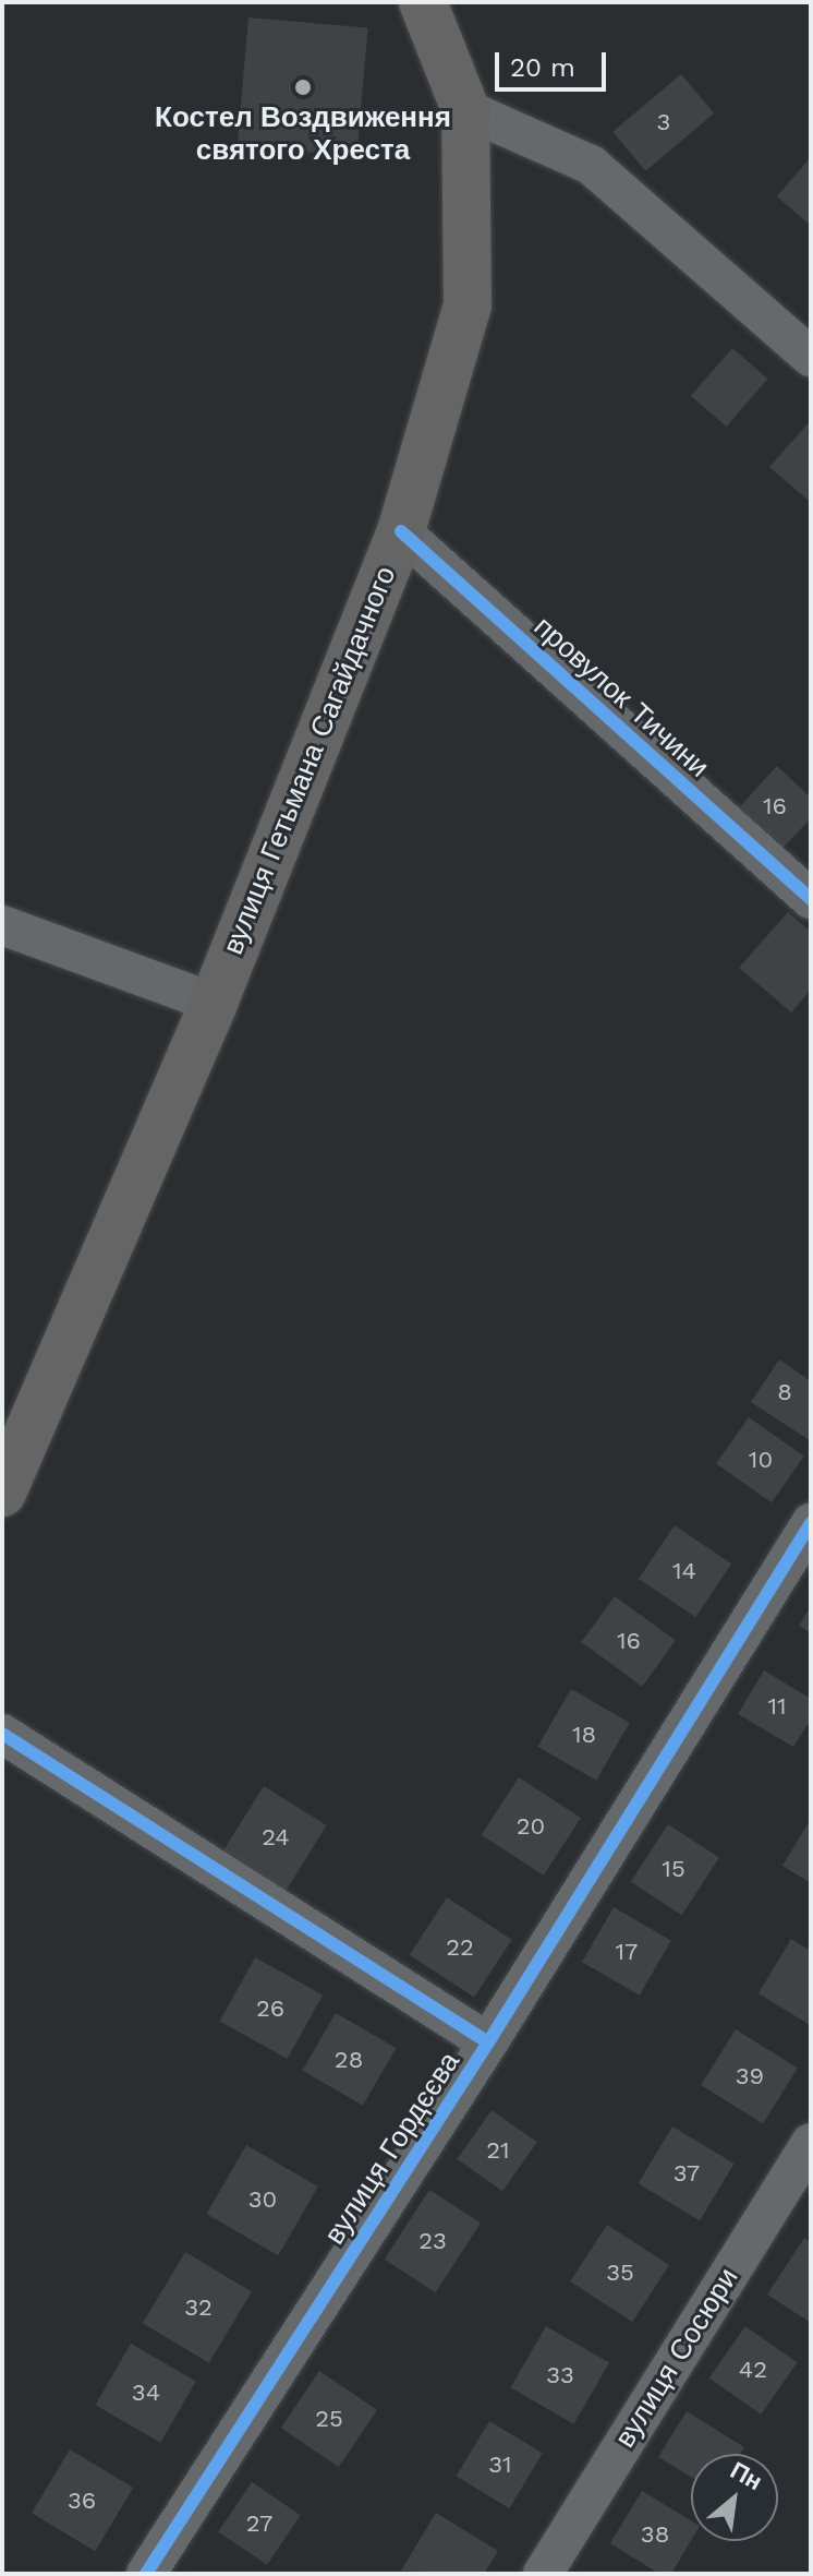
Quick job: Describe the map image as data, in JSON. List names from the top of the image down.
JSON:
{
  "streets": {
    "main road": ["вулиця Гетьмана Сагайдачного"],
    "street": ["провулок Тичини", "вулиця Гордєєва", "вулиця Сосюри"]
  },
  "crossings": [
    ["провулок Тичини", "вулиця Гетьмана Сагайдачного"]
  ],
  "places": ["Костел Воздвиження святого Хреста"],
  "house_numbers": [
    "3",
    "16",
    "8",
    "10",
    "14",
    "16",
    "11",
    "18",
    "20",
    "24",
    "15",
    "22",
    "17",
    "26",
    "28",
    "39",
    "21",
    "37",
    "30",
    "23",
    "35",
    "32",
    "42",
    "33",
    "34",
    "25",
    "31",
    "36",
    "27",
    "38"
  ],
  "scale_bar": "20 m",
  "north": "top right"
}
